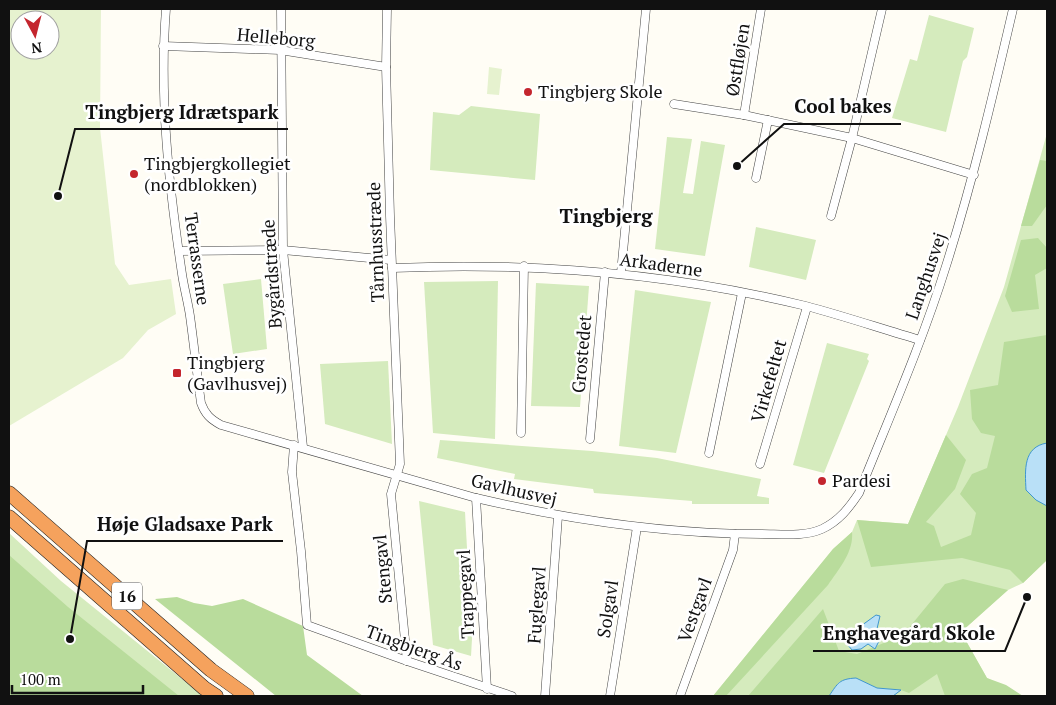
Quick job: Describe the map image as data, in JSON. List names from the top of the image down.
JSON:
{
  "streets": {
    "highway": ["16"],
    "street": [
      "Helleborg",
      "Østfløjen",
      "Tårnhusstræde",
      "Terrasserne",
      "Arkaderne",
      "Bygårdstræde",
      "Langhusvej",
      "Grostedet",
      "Virkefeltet",
      "Gavlhusvej",
      "Stengavl",
      "Trappegavl",
      "Fuglegavl",
      "Solgavl",
      "Vestgavl",
      "Tingbjerg Ås"
    ]
  },
  "crossings": [
    ["Helleborg", "Tårnhusstræde"],
    ["Helleborg", "Terrasserne"],
    ["Helleborg", "Bygårdstræde"],
    ["Tårnhusstræde", "Arkaderne"],
    ["Tårnhusstræde", "Gavlhusvej"],
    ["Tårnhusstræde", "Stengavl"],
    ["Terrasserne", "Arkaderne"],
    ["Terrasserne", "Gavlhusvej"],
    ["Arkaderne", "Bygårdstræde"],
    ["Arkaderne", "Langhusvej"],
    ["Arkaderne", "Grostedet"],
    ["Arkaderne", "Virkefeltet"],
    ["Bygårdstræde", "Gavlhusvej"],
    ["Langhusvej", "Gavlhusvej"],
    ["Gavlhusvej", "Stengavl"],
    ["Gavlhusvej", "Trappegavl"],
    ["Gavlhusvej", "Fuglegavl"],
    ["Gavlhusvej", "Solgavl"],
    ["Gavlhusvej", "Vestgavl"],
    ["Gavlhusvej", "Tingbjerg Ås"],
    ["Stengavl", "Tingbjerg Ås"],
    ["Trappegavl", "Tingbjerg Ås"]
  ],
  "districts": ["Tingbjerg"],
  "places": {
    "other": [
      "Tingbjerg Skole",
      "Cool bakes",
      "Tingbjergkollegiet (nordblokken)",
      "Tingbjerg Idrætspark",
      "Pardesi",
      "Enghavegård Skole",
      "Høje Gladsaxe Park"
    ],
    "transit": ["Tingbjerg (Gavlhusvej)"]
  },
  "scale_bar": "100 m",
  "north": "bottom"
}
